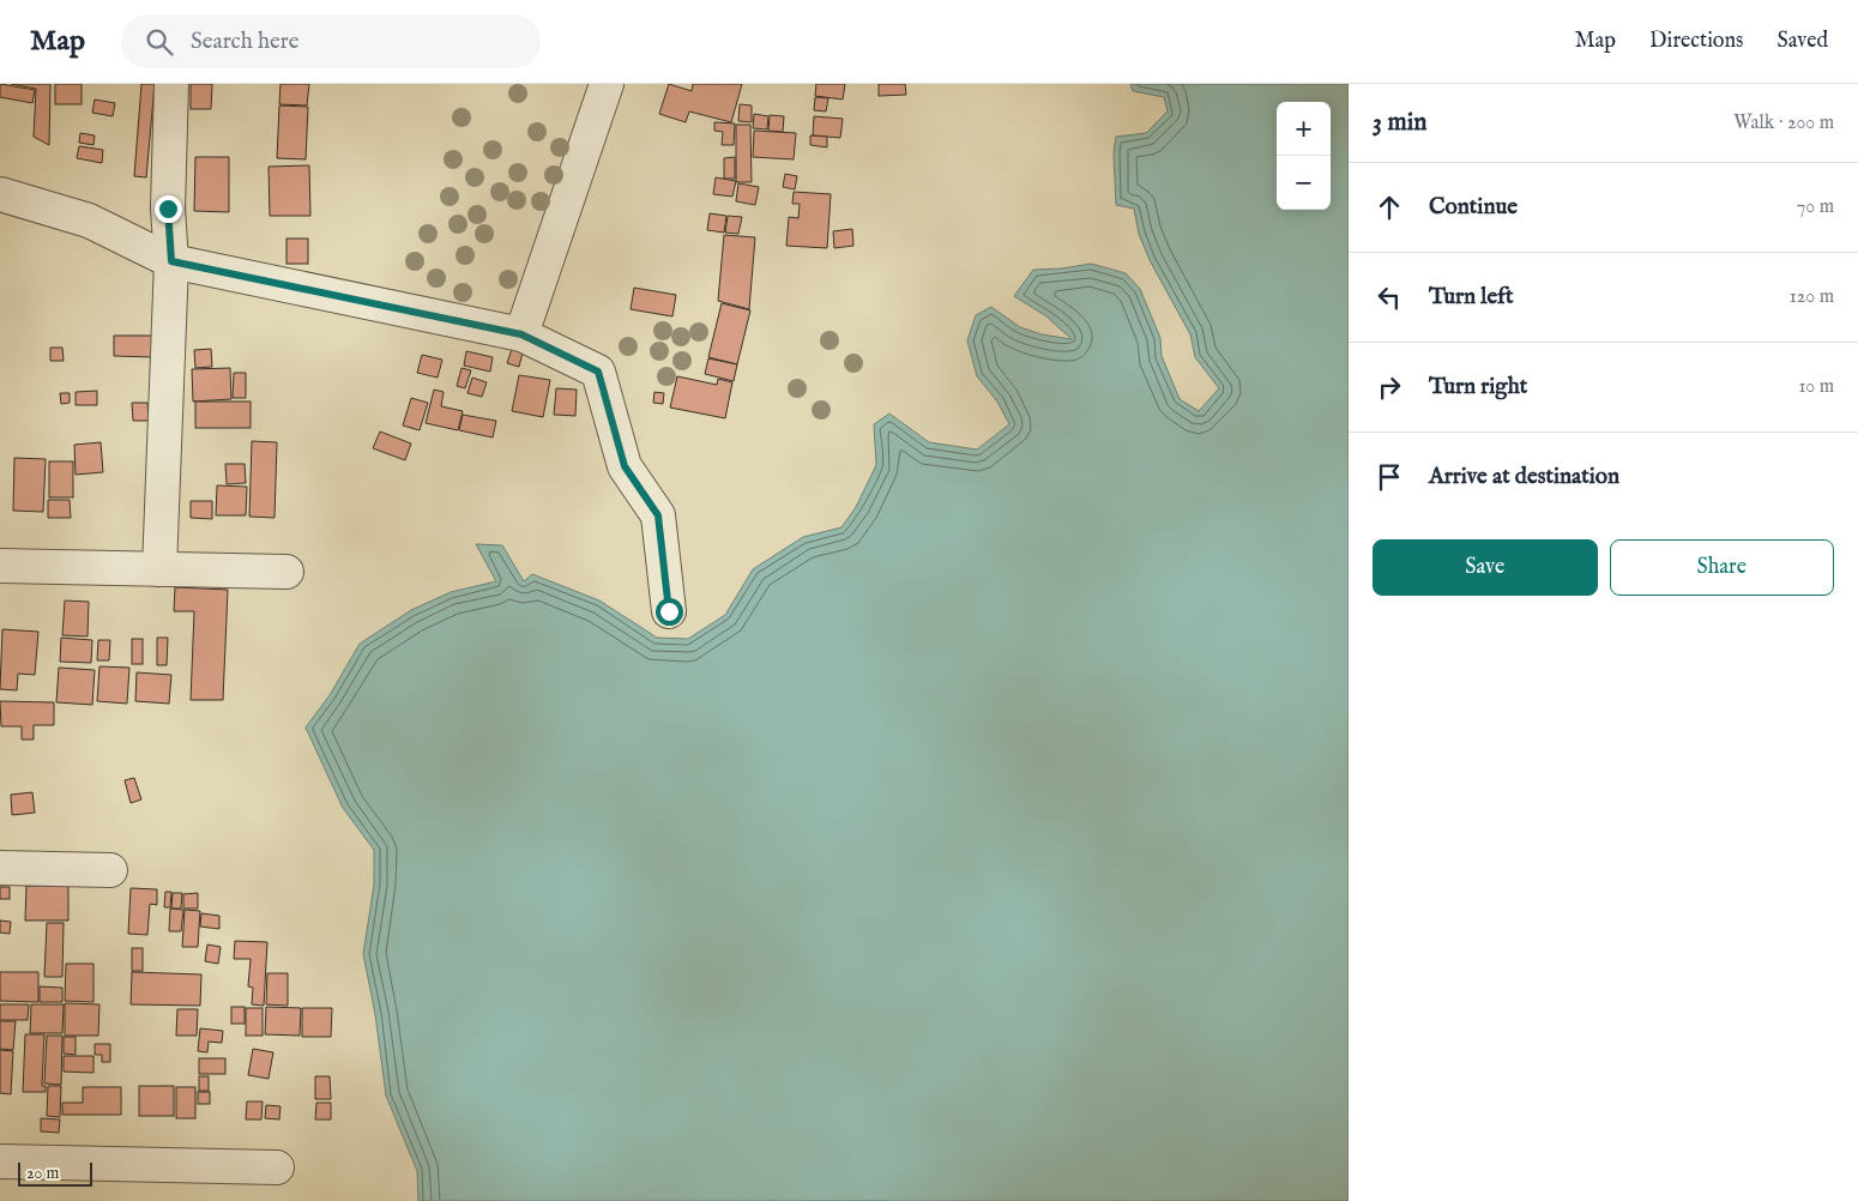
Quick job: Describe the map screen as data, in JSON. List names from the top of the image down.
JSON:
{
  "scale_bar": "20 m",
  "page": {
    "header": "Map",
    "search": "Search here",
    "nav": ["Map", "Directions", "Saved"],
    "heading": ["3 min", "Walk · 200 m"],
    "map_buttons": ["+", "−"],
    "list": [
      ["Continue", "70 m"],
      ["Turn left", "120 m"],
      ["Turn right", "10 m"],
      "Arrive at destination"
    ],
    "buttons": ["Save", "Share"],
    "scale": "20 m"
  }
}
